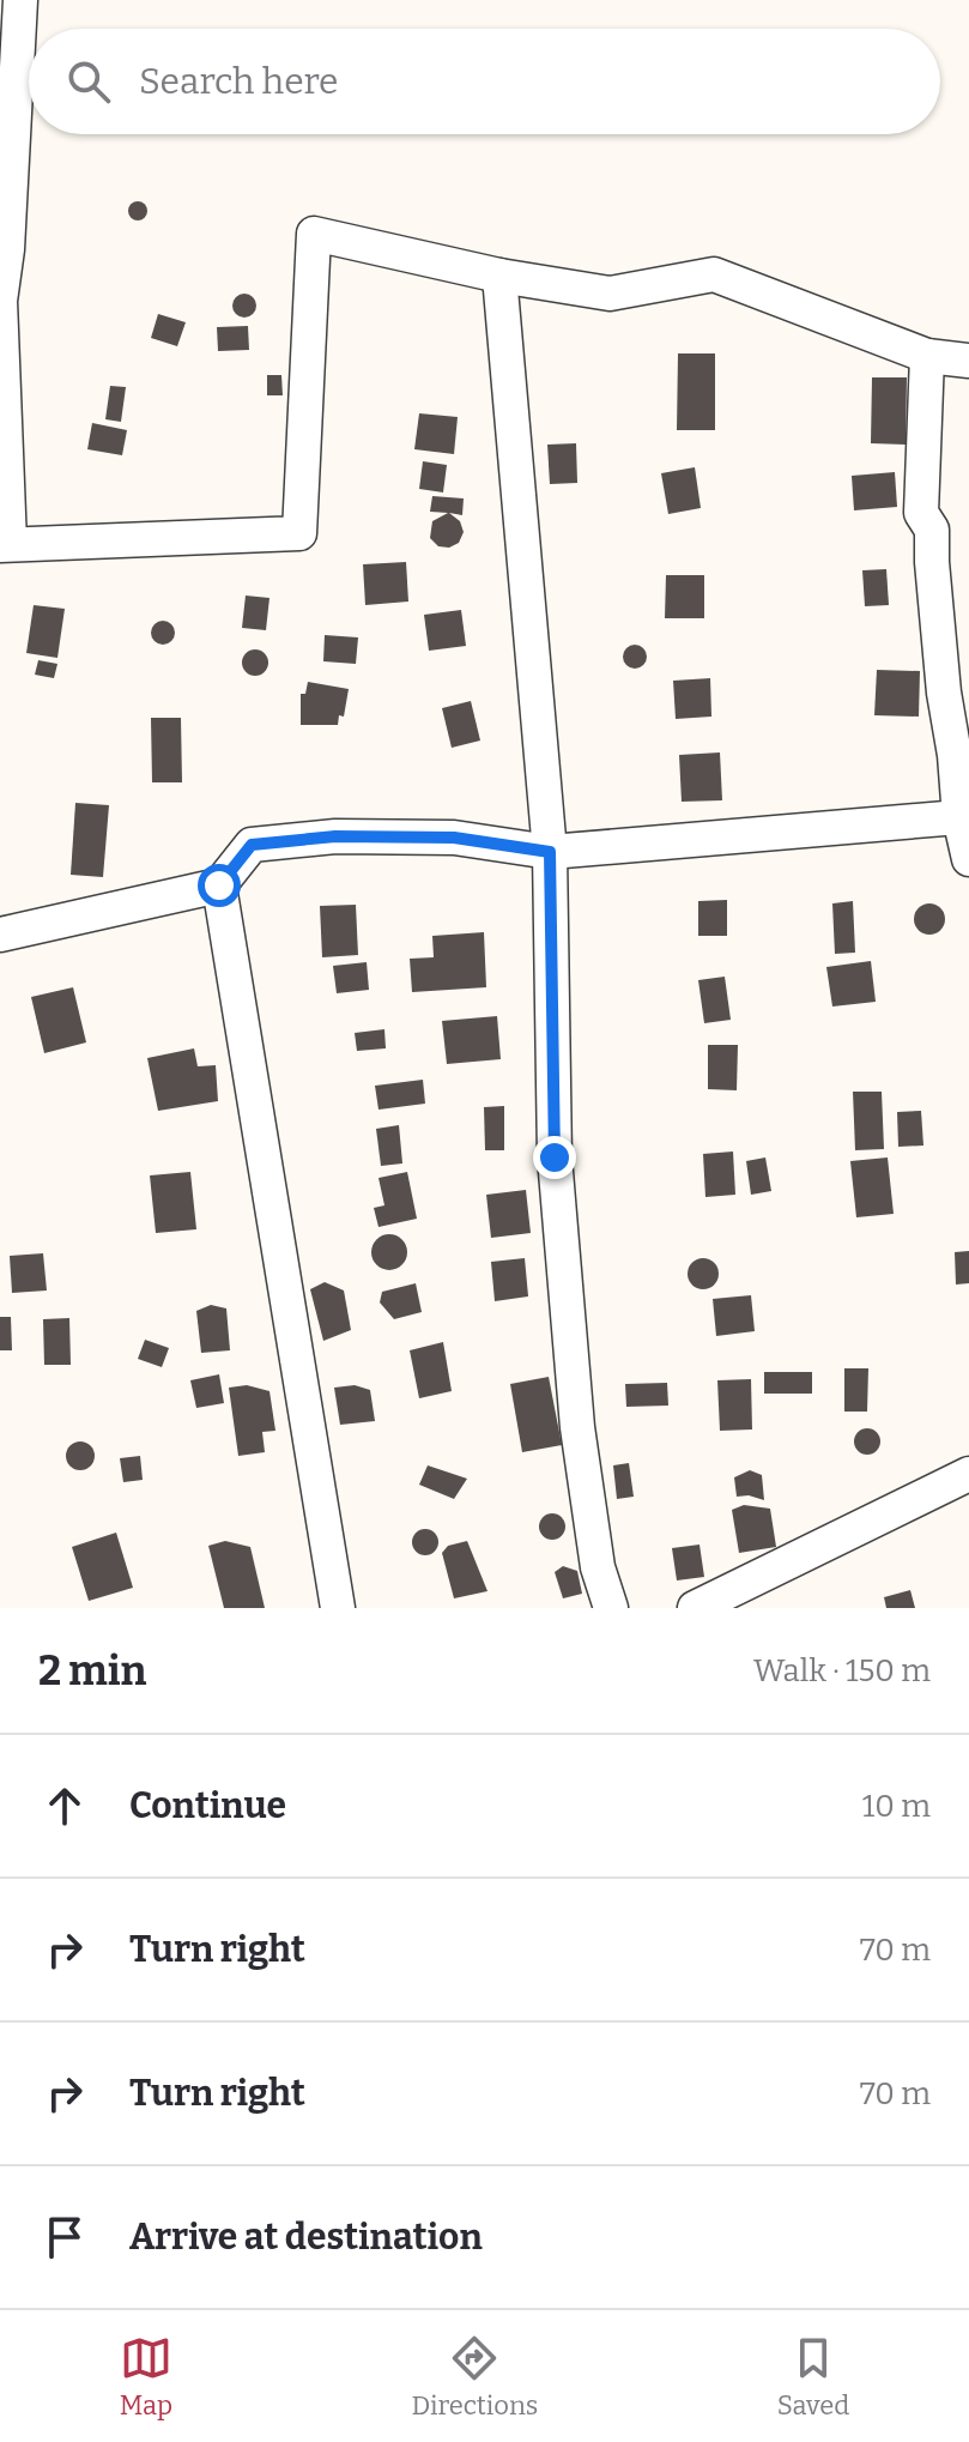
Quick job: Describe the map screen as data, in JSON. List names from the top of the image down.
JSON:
{
  "page": {
    "search": "Search here",
    "heading": ["2 min", "Walk · 150 m"],
    "list": [
      ["Continue", "10 m"],
      ["Turn right", "70 m"],
      ["Turn right", "70 m"],
      "Arrive at destination"
    ],
    "nav": ["Map", "Directions", "Saved"]
  }
}
